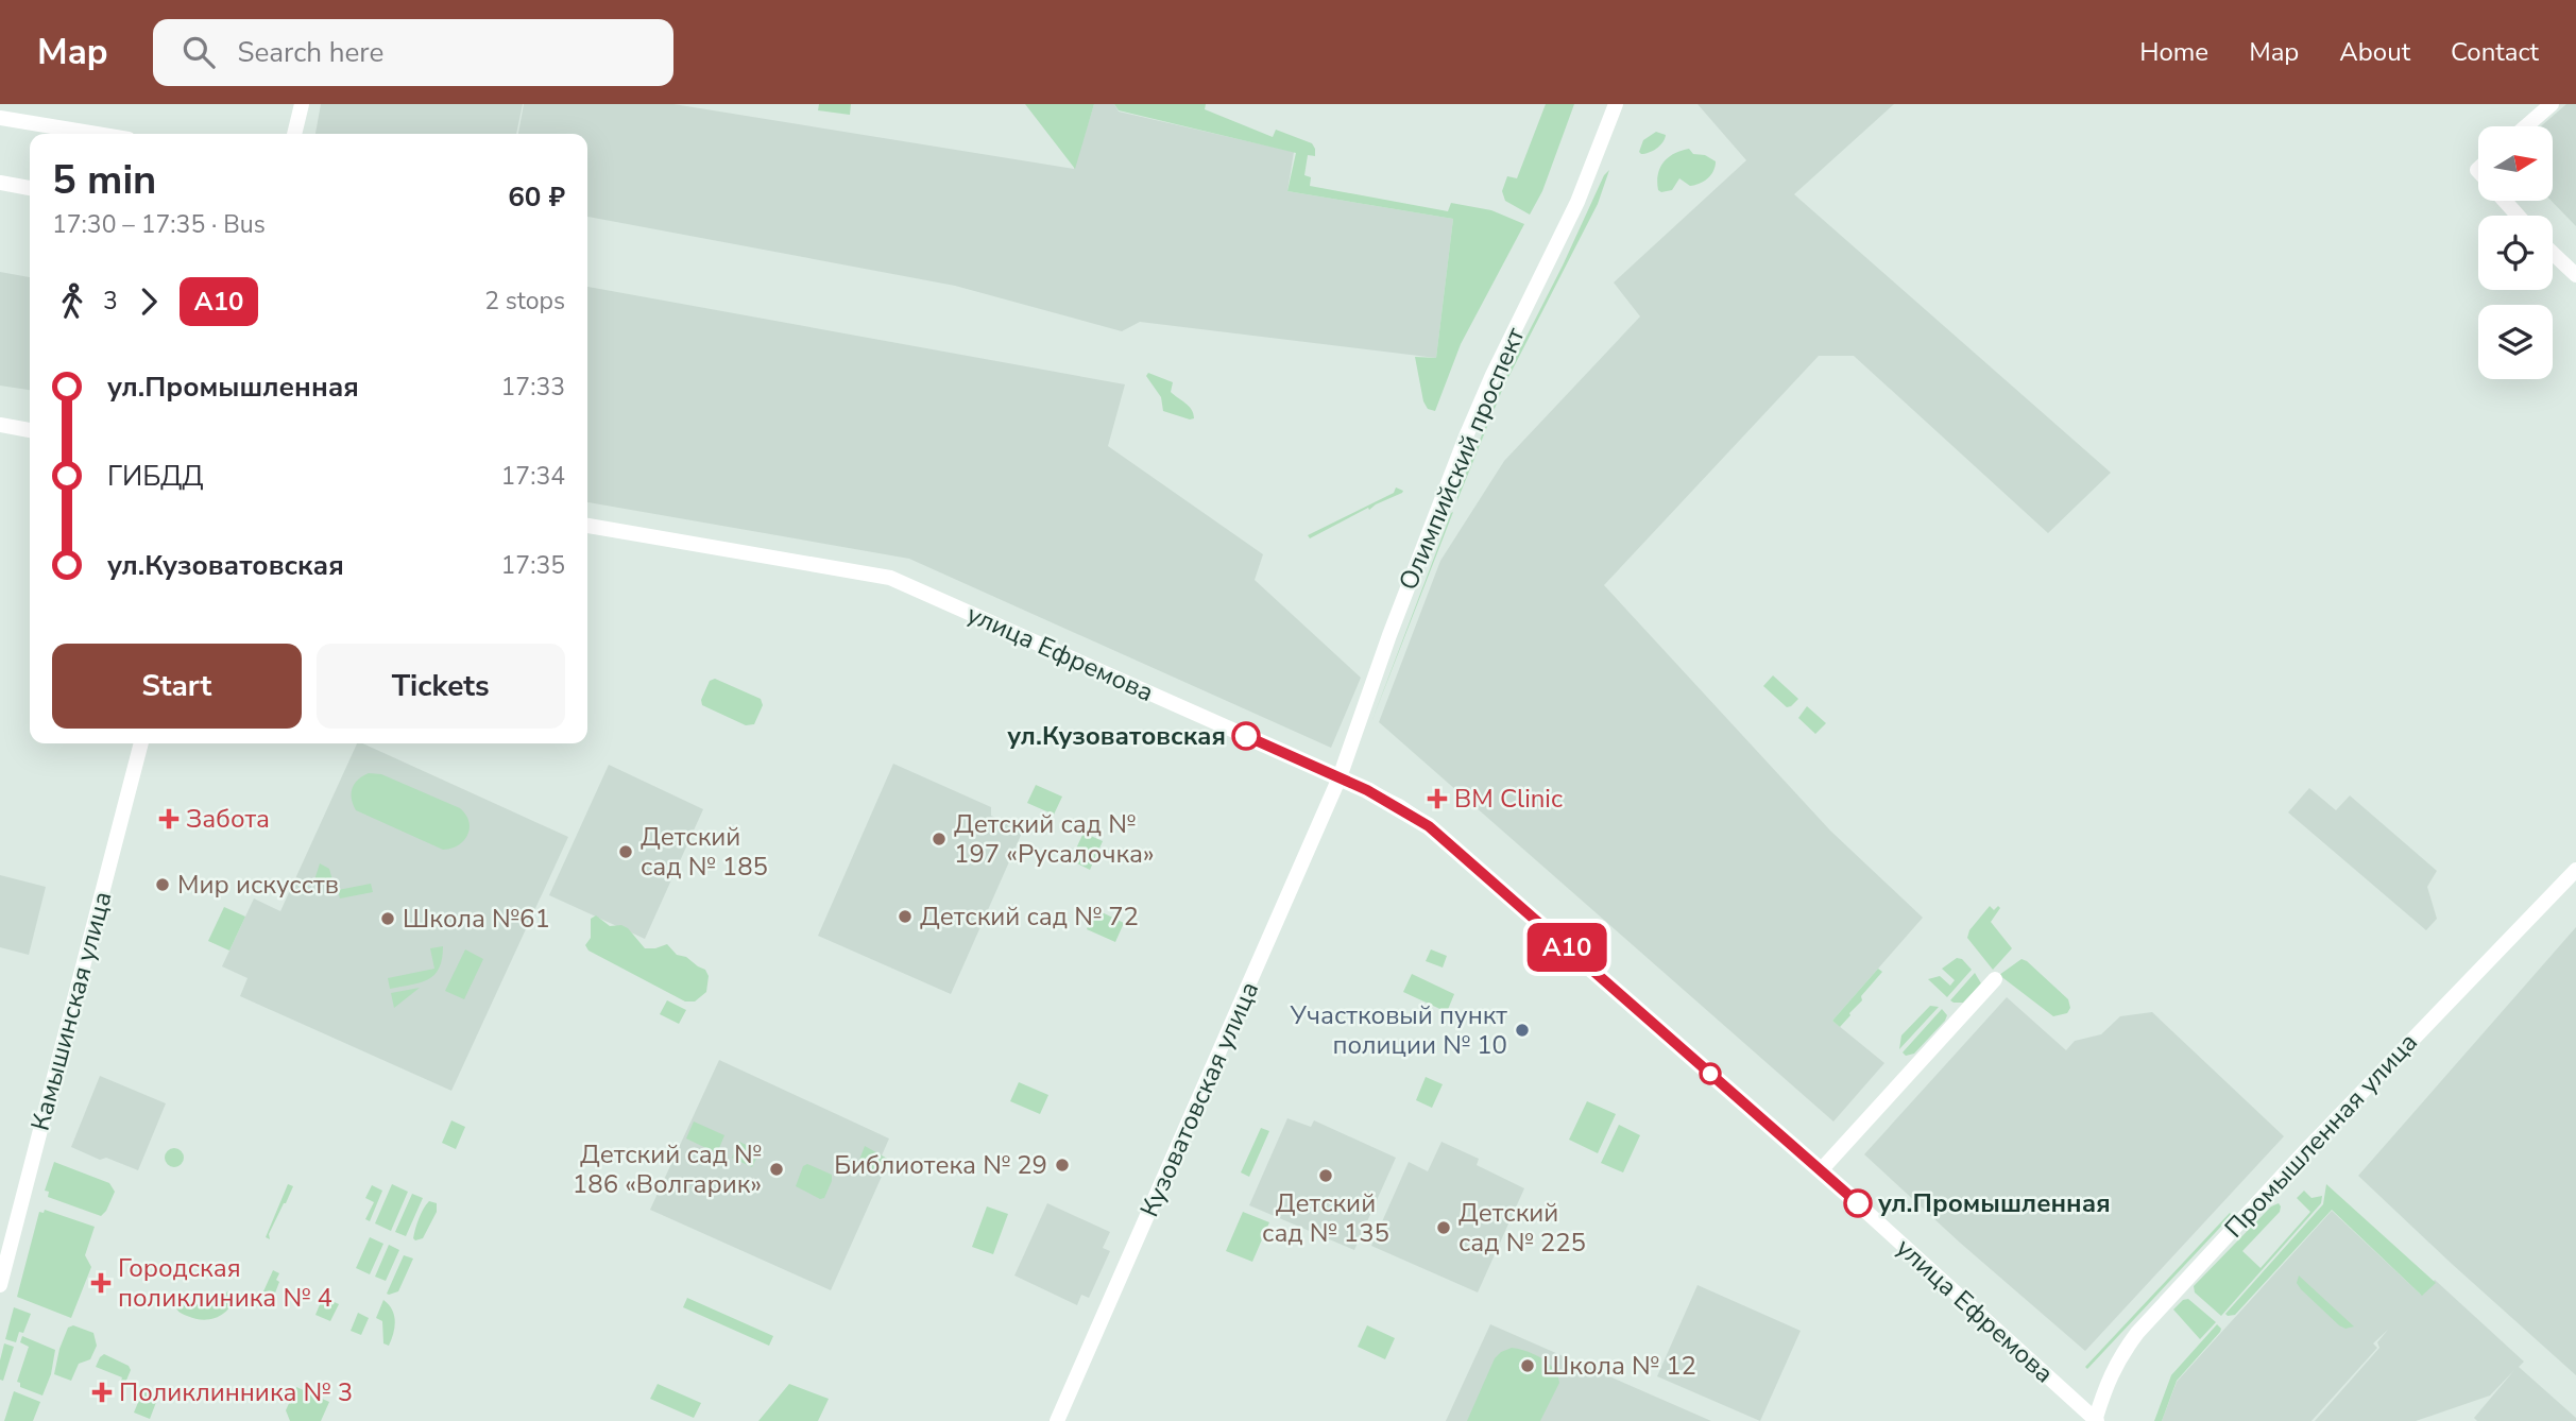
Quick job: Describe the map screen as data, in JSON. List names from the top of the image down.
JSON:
{
  "streets": {
    "street": [
      "Олимпийский проспект",
      "улица Ефремова",
      "Камышинская улица",
      "Кузоватовская улица",
      "Промышленная улица"
    ]
  },
  "crossings": [
    ["Олимпийский проспект", "улица Ефремова"],
    ["Олимпийский проспект", "Кузоватовская улица"],
    ["улица Ефремова", "Кузоватовская улица"],
    ["улица Ефремова", "Промышленная улица"]
  ],
  "places": {
    "other": [
      "ул.Кузоватовская",
      "Детский сад № 197 «Русалочка»",
      "Детский сад № 185",
      "Мир искусств",
      "Детский сад № 72",
      "Школа №61",
      "Участковый пункт полиции № 10",
      "Библиотека № 29",
      "Детский сад № 186 «Волгарик»",
      "Детский сад № 135",
      "ул.Промышленная",
      "Детский сад № 225",
      "Школа № 12"
    ],
    "health": [
      "BM Clinic",
      "Забота",
      "Городская поликлиника № 4",
      "Поликлинника № 3"
    ]
  },
  "lines": ["bus line А10"],
  "north": "right",
  "page": {
    "header": "Map",
    "search": "Search here",
    "nav": [
      "Home",
      "Map",
      "About",
      "Contact"
    ],
    "on_map": "А10",
    "heading": ["5 min", "17:30 – 17:35 · Bus", "60 ₽"],
    "legs": ["3", "А10", "2 stops"],
    "list": [
      {
        "name": "ул.Промышленная",
        "value": "17:33"
      },
      {
        "name": "ГИБДД",
        "value": "17:34"
      },
      {
        "name": "ул.Кузоватовская",
        "value": "17:35"
      }
    ],
    "buttons": ["Start", "Tickets"]
  }
}
